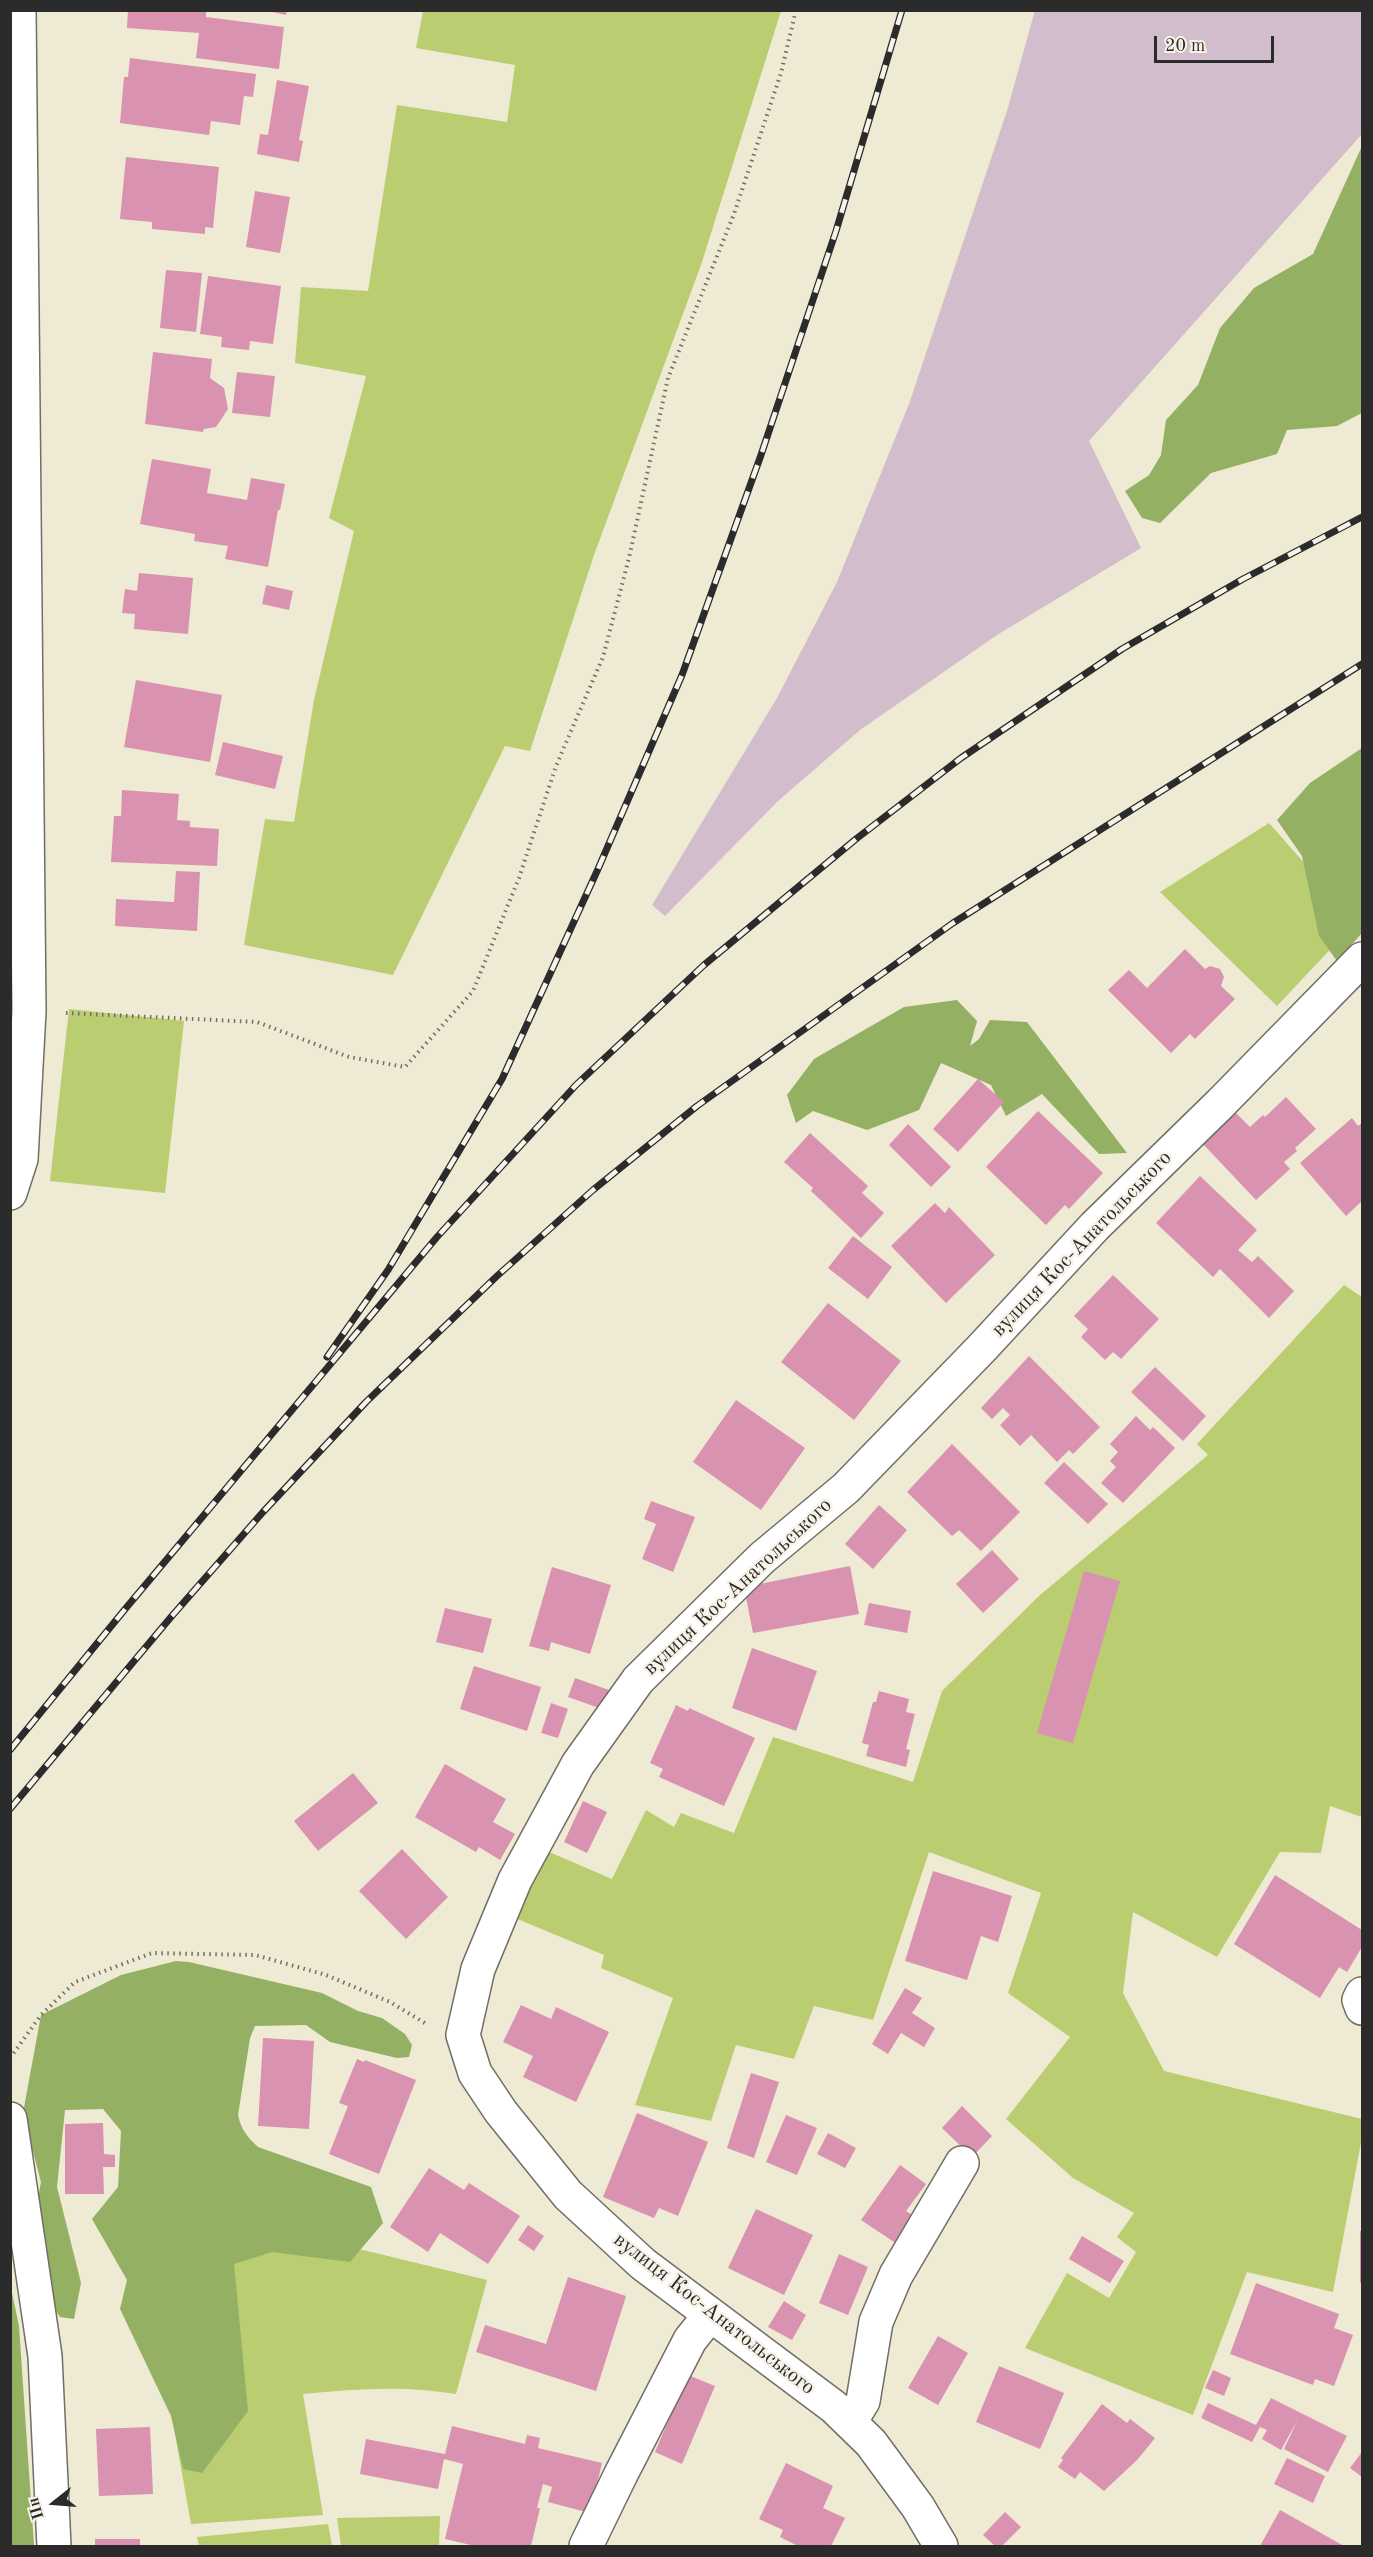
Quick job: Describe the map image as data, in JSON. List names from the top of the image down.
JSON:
{
  "streets": {
    "street": ["вулиця Кос-Анатольського"]
  },
  "scale_bar": "20 m",
  "north": "left"
}
